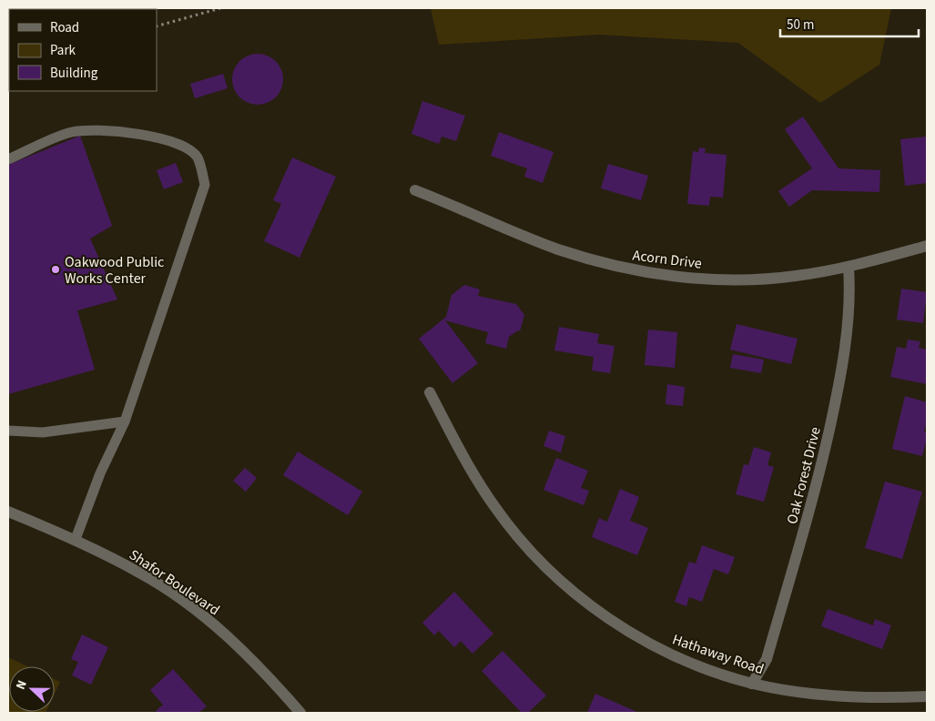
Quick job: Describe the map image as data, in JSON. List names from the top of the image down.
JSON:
{
  "streets": {
    "street": [
      "Acorn Drive",
      "Oak Forest Drive",
      "Shafor Boulevard",
      "Hathaway Road"
    ]
  },
  "crossings": [
    ["Acorn Drive", "Oak Forest Drive"],
    ["Oak Forest Drive", "Hathaway Road"]
  ],
  "places": ["Oakwood Public Works Center"],
  "legend": ["Road", "Park", "Building"],
  "scale_bar": "50 m",
  "north": "left"
}
